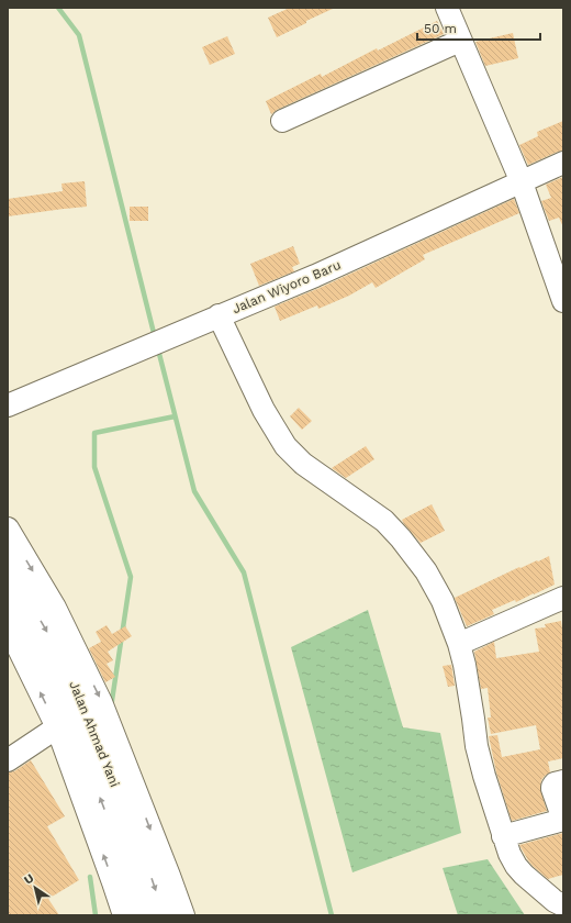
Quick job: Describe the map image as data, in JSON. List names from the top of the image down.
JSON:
{
  "streets": {
    "highway": ["Jalan Ahmad Yani"],
    "street": ["Jalan Wiyoro Baru"]
  },
  "scale_bar": "50 m",
  "north": "top left"
}
